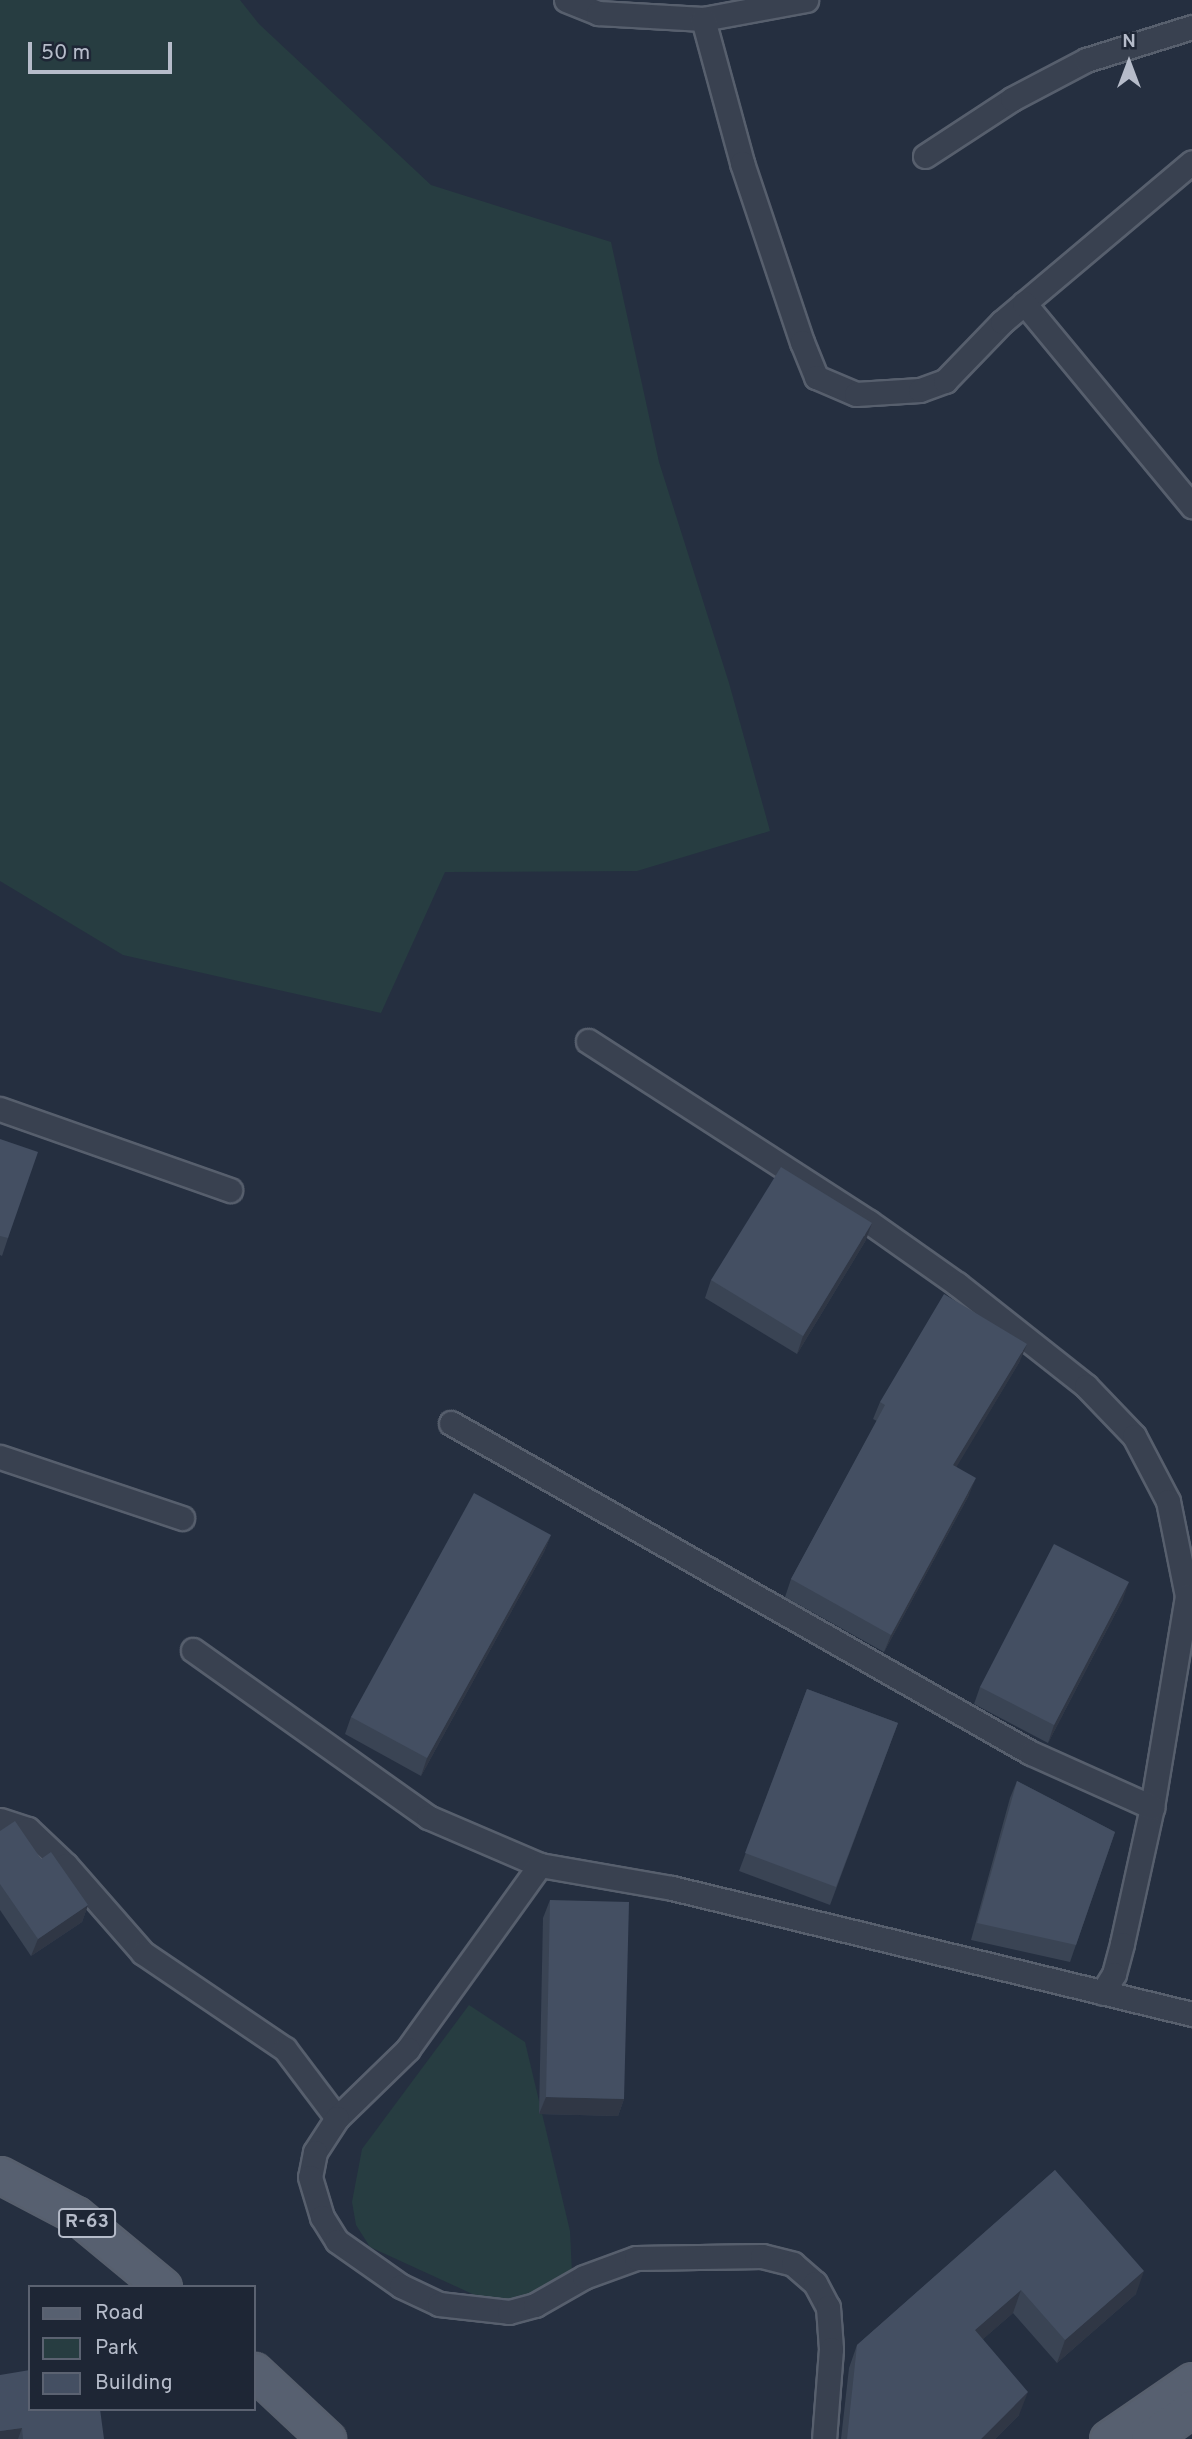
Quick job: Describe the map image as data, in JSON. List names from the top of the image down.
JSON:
{
  "streets": {
    "main road": ["R-63"]
  },
  "legend": ["Road", "Park", "Building"],
  "scale_bar": "50 m",
  "north": "top"
}
